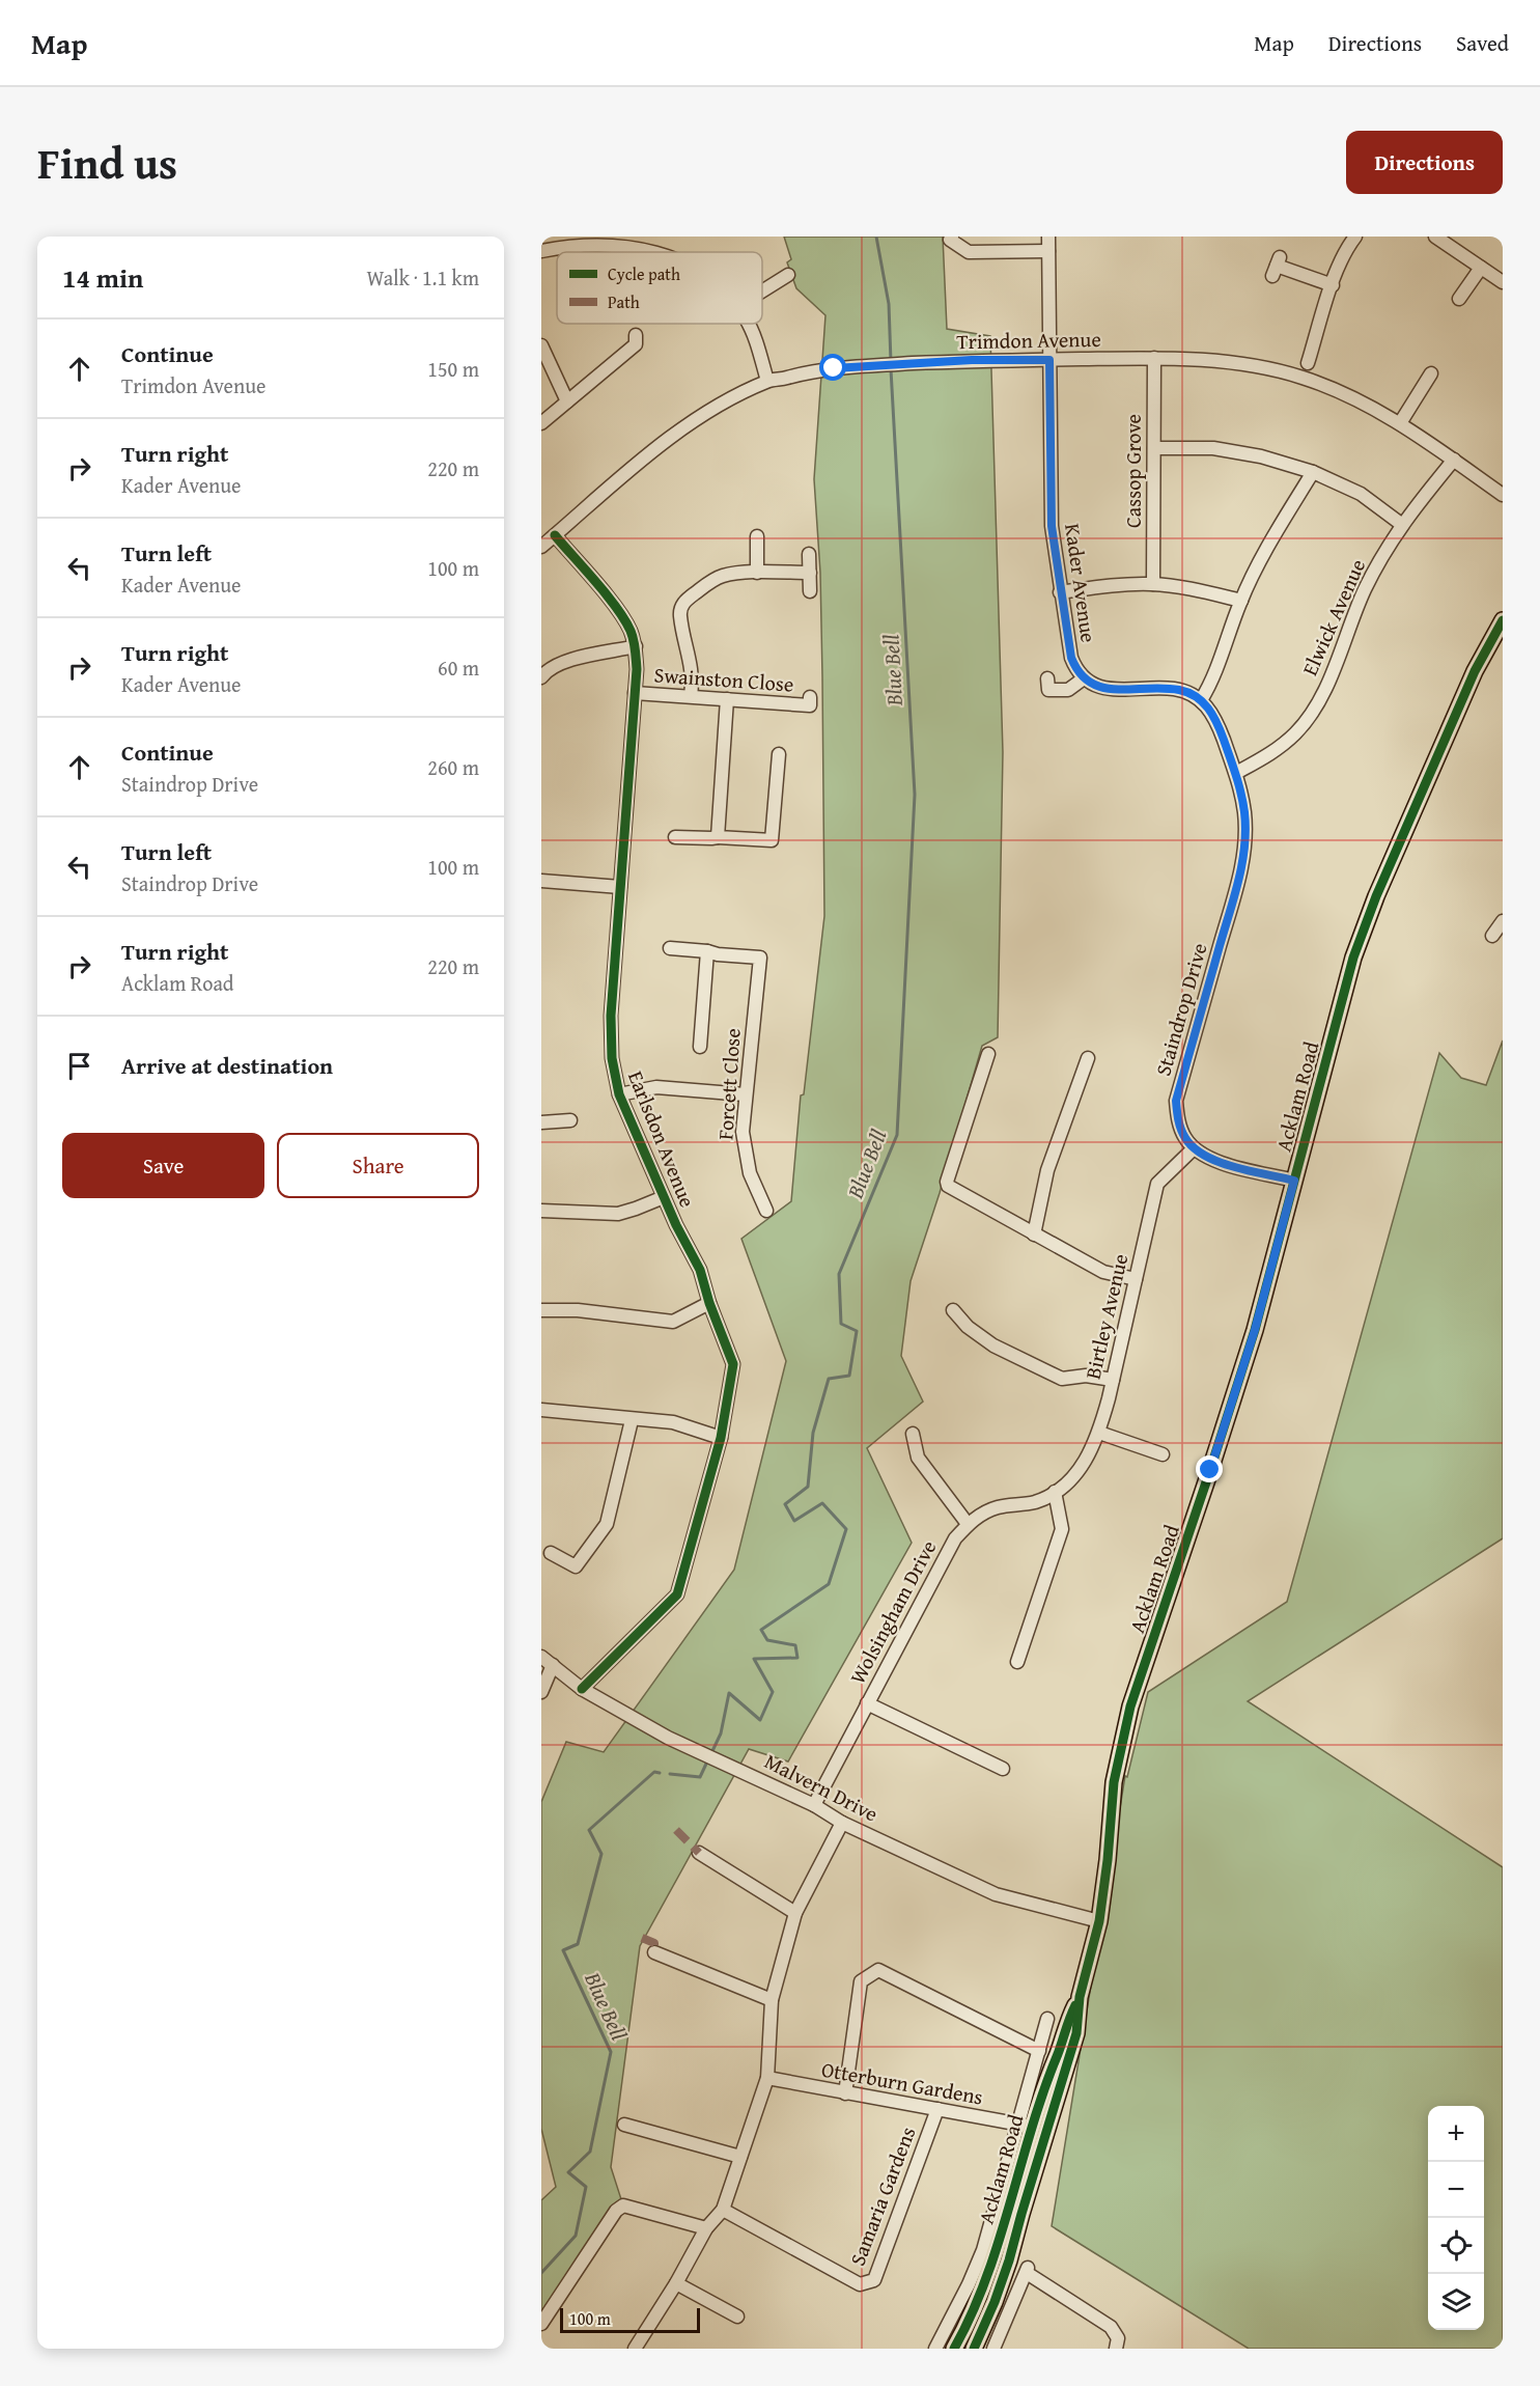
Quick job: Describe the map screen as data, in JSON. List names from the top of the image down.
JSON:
{
  "streets": {
    "main road": ["Acklam Road"],
    "street": [
      "Trimdon Avenue",
      "Cassop Grove",
      "Kader Avenue",
      "Elwick Avenue",
      "Swainston Close",
      "Staindrop Drive",
      "Forcett Close",
      "Earlsdon Avenue",
      "Birtley Avenue",
      "Wolsingham Drive",
      "Malvern Drive",
      "Otterburn Gardens",
      "Samaria Gardens"
    ]
  },
  "crossings": [
    ["Trimdon Avenue", "Cassop Grove"],
    ["Trimdon Avenue", "Kader Avenue"],
    ["Trimdon Avenue", "Elwick Avenue"],
    ["Trimdon Avenue", "Earlsdon Avenue"],
    ["Elwick Avenue", "Staindrop Drive"],
    ["Swainston Close", "Earlsdon Avenue"],
    ["Staindrop Drive", "Birtley Avenue"],
    ["Acklam Road", "Malvern Drive"],
    ["Acklam Road", "Otterburn Gardens"],
    ["Earlsdon Avenue", "Malvern Drive"],
    ["Birtley Avenue", "Wolsingham Drive"],
    ["Wolsingham Drive", "Malvern Drive"],
    ["Otterburn Gardens", "Samaria Gardens"]
  ],
  "water": ["Blue Bell"],
  "legend": ["Cycle path", "Path"],
  "scale_bar": "100 m",
  "page": {
    "header": "Map",
    "nav": ["Map", "Directions", "Saved"],
    "title": "Find us",
    "buttons": [
      "Directions",
      ["Save", "Share"]
    ],
    "heading": ["14 min", "Walk · 1.1 km"],
    "list": [
      ["Continue", "Trimdon Avenue", "150 m"],
      ["Turn right", "Kader Avenue", "220 m"],
      ["Turn left", "Kader Avenue", "100 m"],
      ["Turn right", "Kader Avenue", "60 m"],
      ["Continue", "Staindrop Drive", "260 m"],
      ["Turn left", "Staindrop Drive", "100 m"],
      ["Turn right", "Acklam Road", "220 m"],
      "Arrive at destination"
    ],
    "map_buttons": ["+", "−"],
    "scale": "100 m"
  }
}
